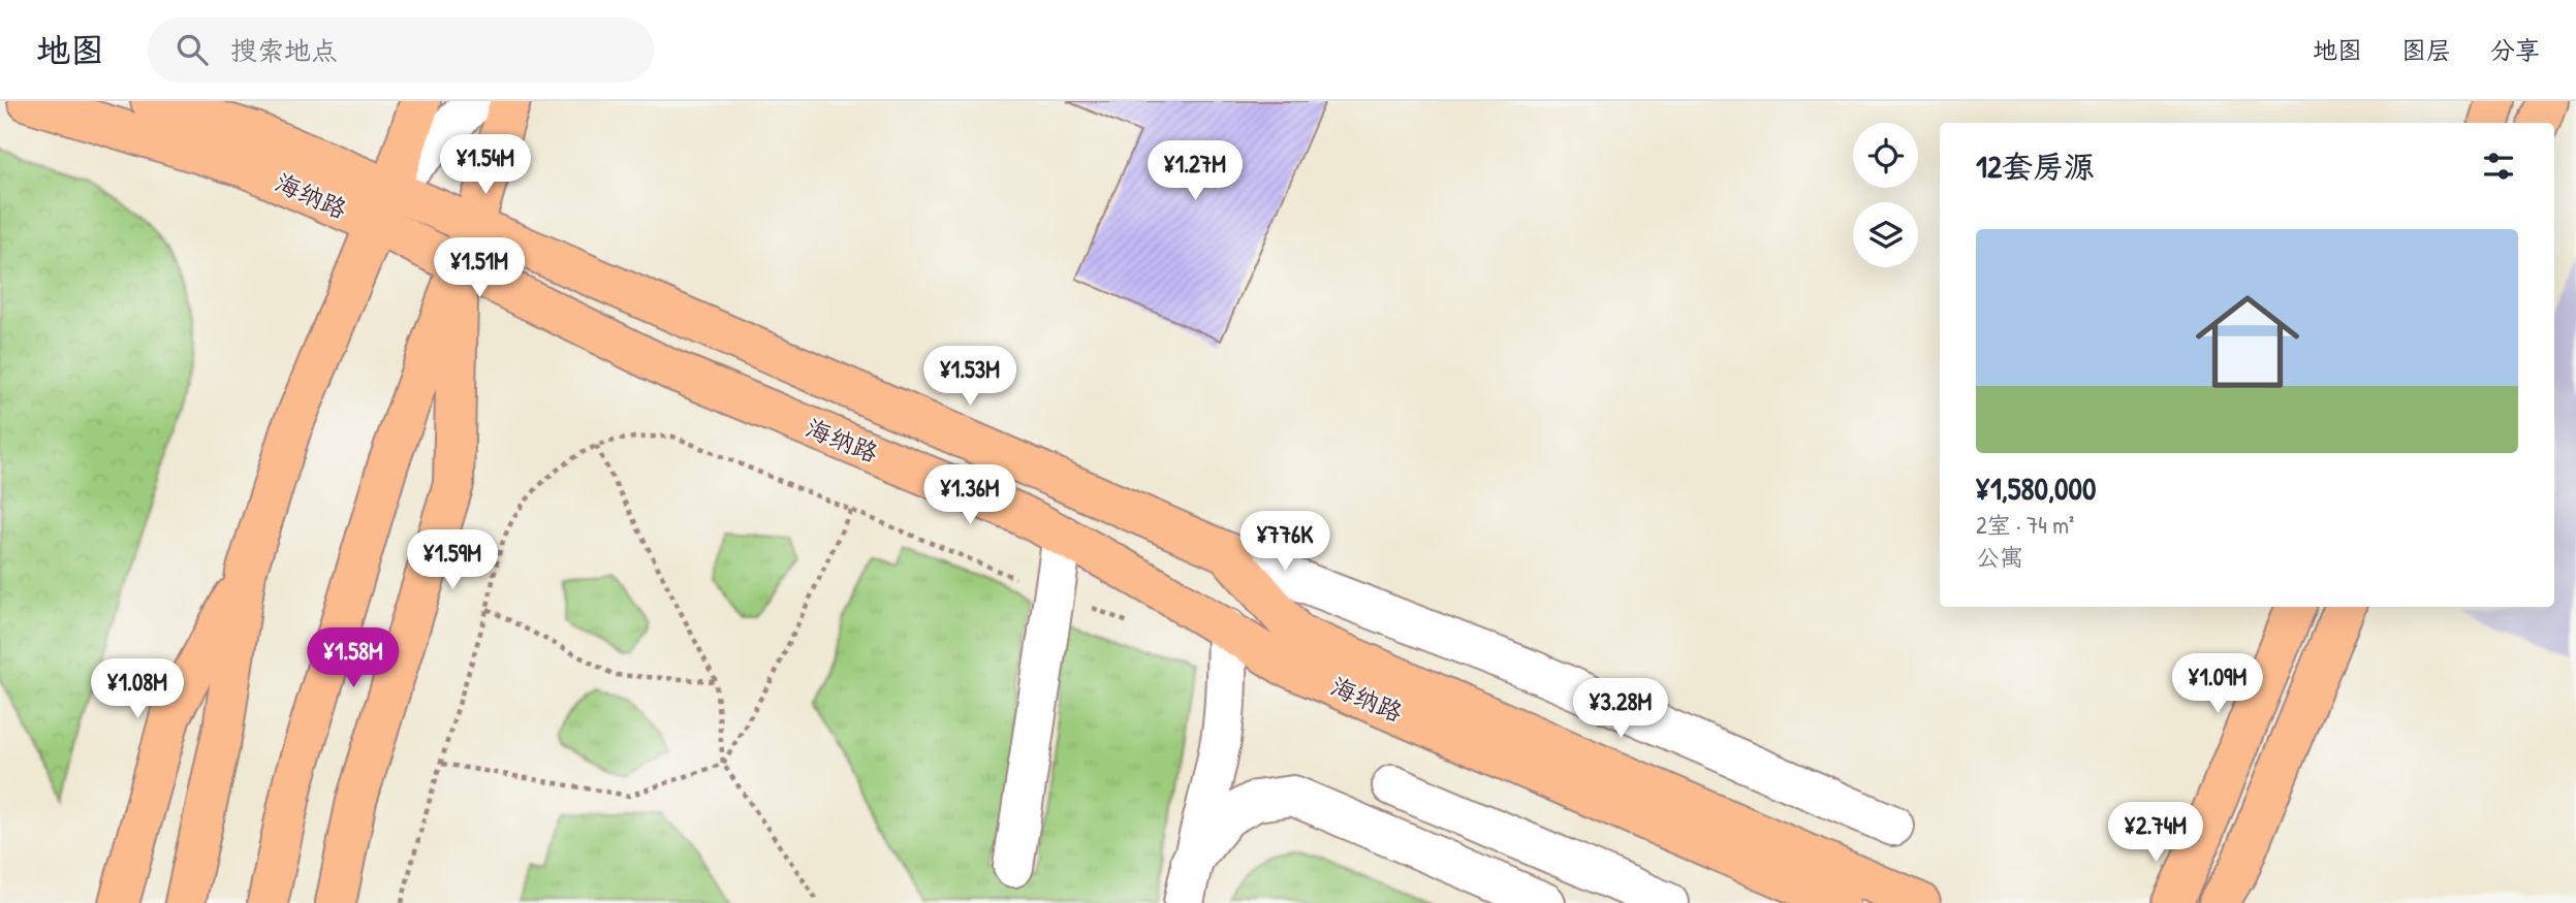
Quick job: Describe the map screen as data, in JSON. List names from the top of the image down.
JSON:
{
  "streets": {
    "main road": ["海纳路"]
  },
  "page": {
    "header": "地图",
    "search": "搜索地点",
    "nav": ["地图", "图层", "分享"],
    "heading": "12套房源",
    "price": [
      "¥1.54M",
      "¥1.27M",
      "¥1.51M",
      "¥1.53M",
      "¥1.36M",
      "¥776K",
      "¥1.59M",
      "¥1.58M",
      "¥1.09M",
      "¥1.08M",
      "¥3.28M",
      "¥2.74M"
    ],
    "list": [
      {
        "name": "¥1,580,000",
        "note": "2室 · 74 m² · 公寓"
      }
    ]
  }
}
